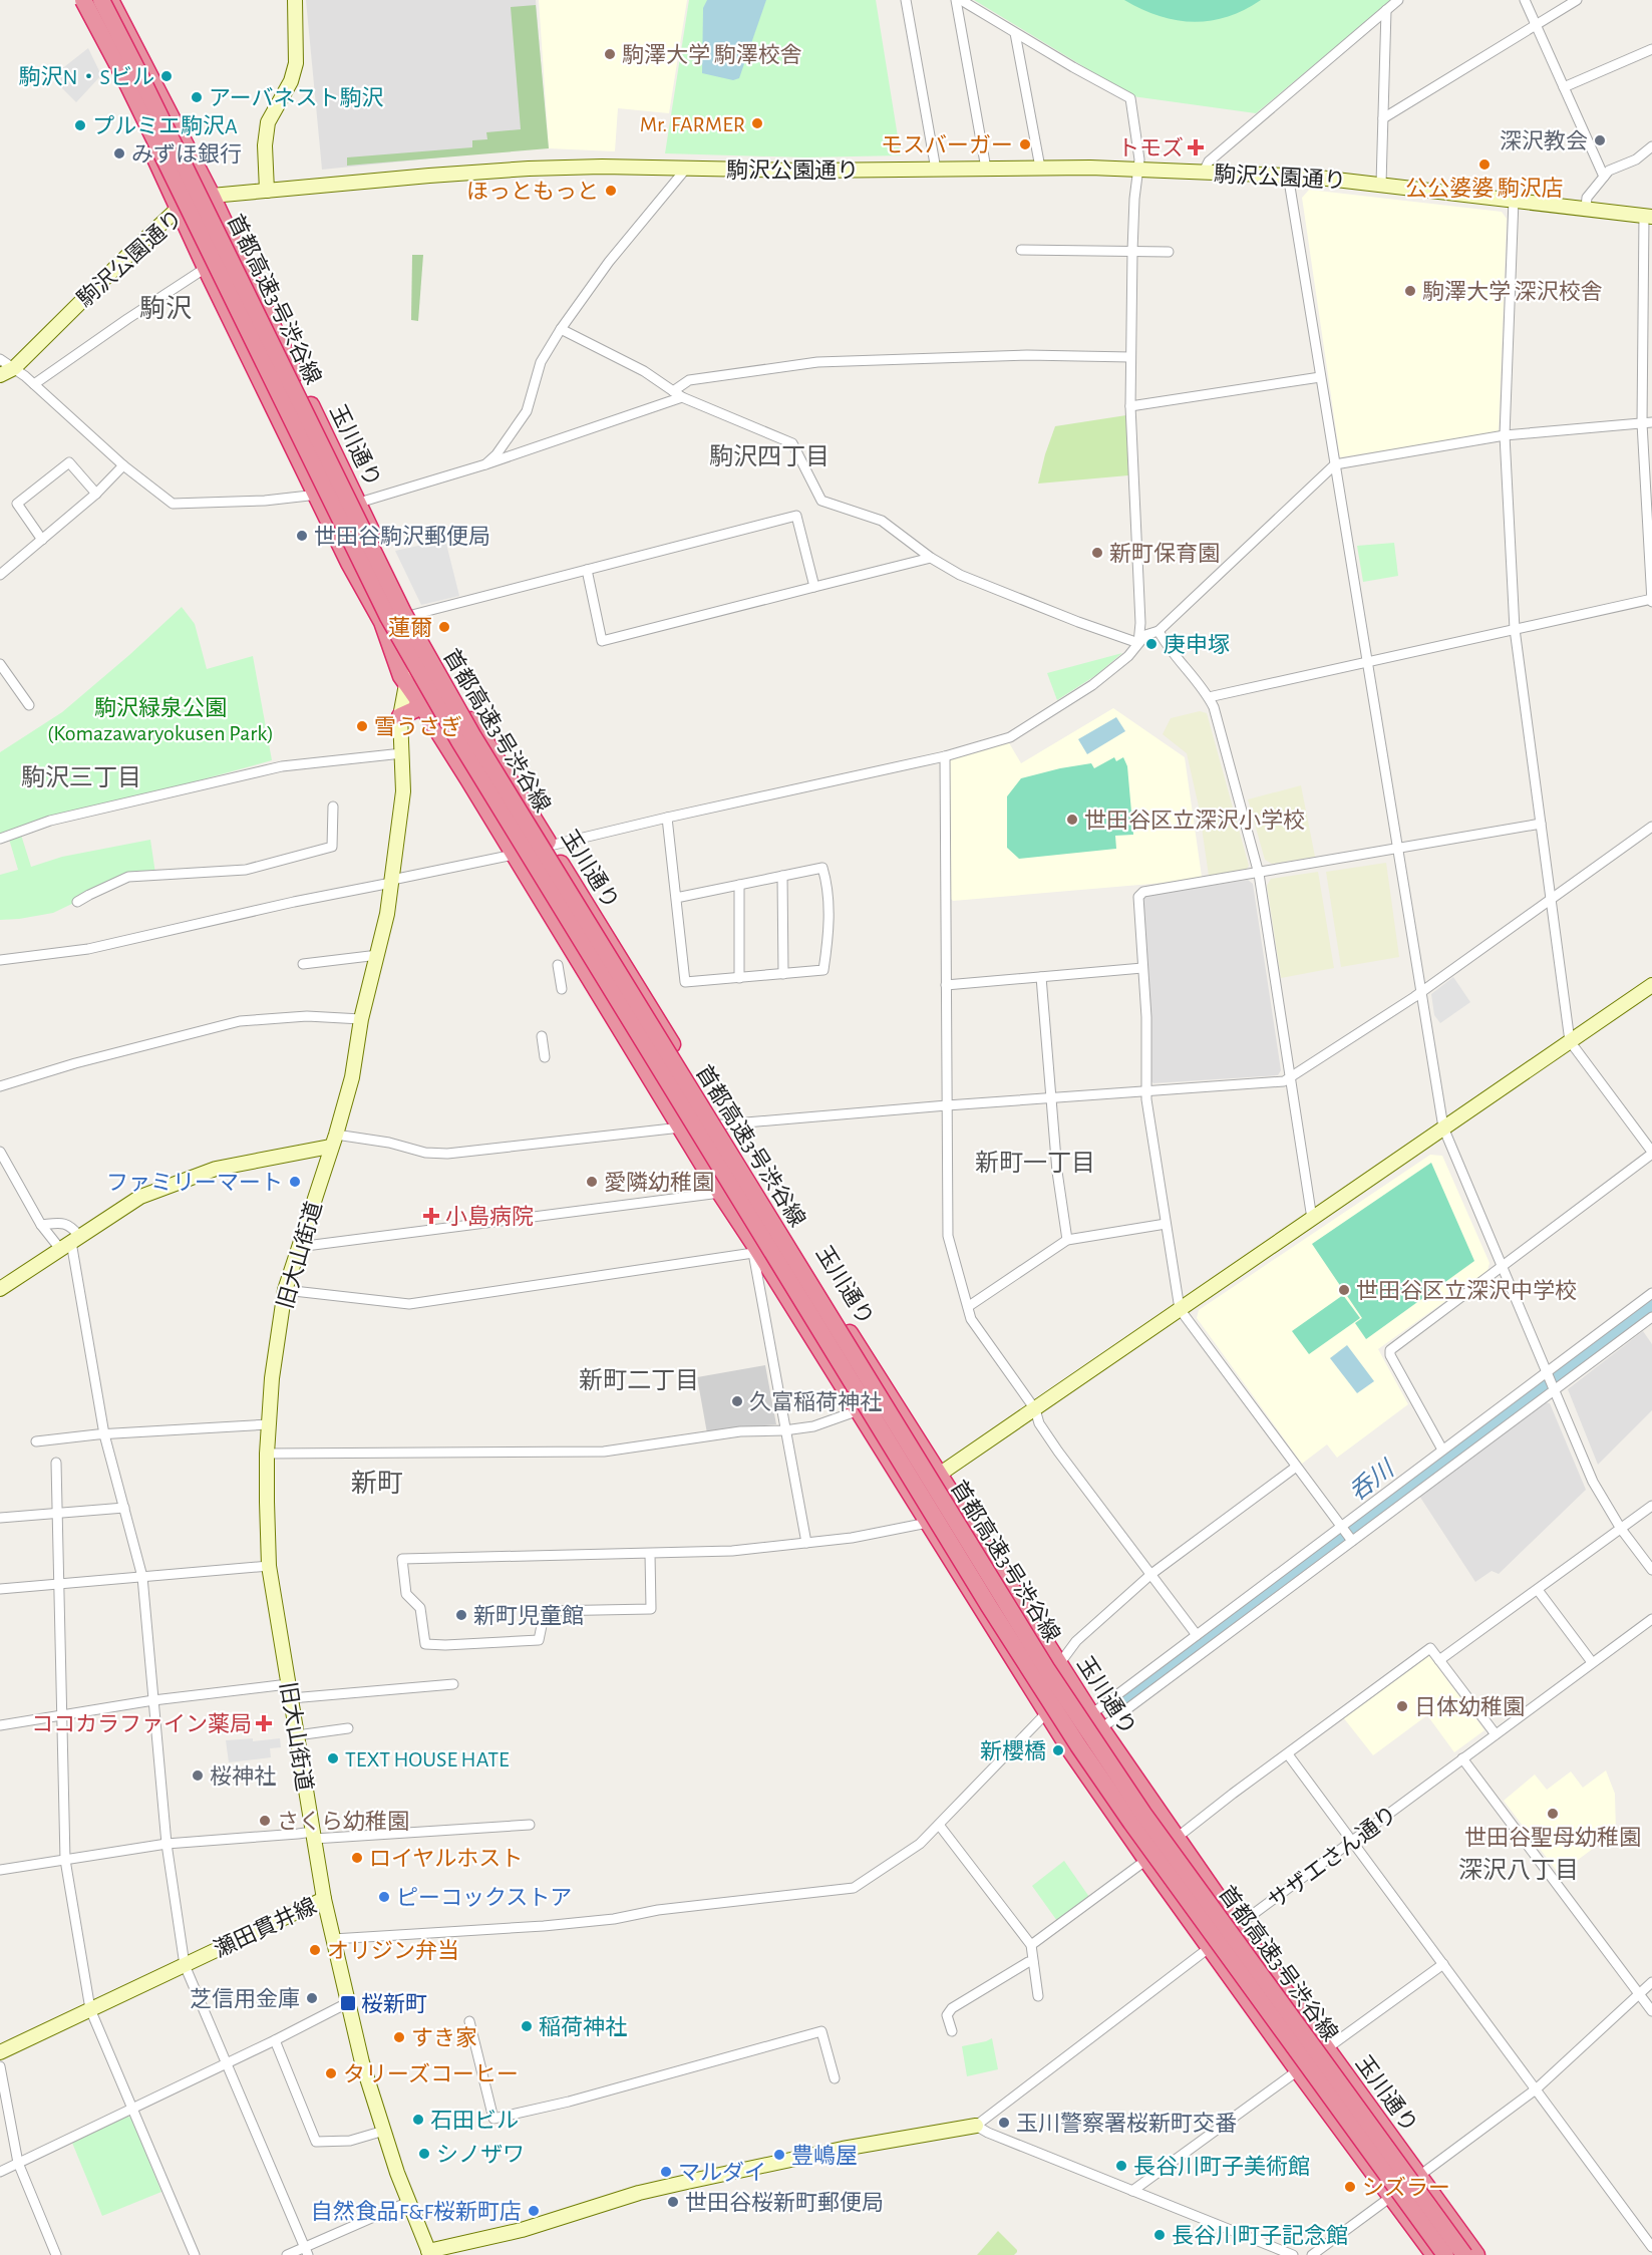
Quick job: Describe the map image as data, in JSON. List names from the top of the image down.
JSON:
{
  "streets": {
    "highway": ["首都高速3号渋谷線", "玉川通り"],
    "street": [
      "駒沢公園通り",
      "旧大山街道",
      "サザエさん通り",
      "瀬田貫井線"
    ]
  },
  "crossings": [
    ["駒沢公園通り", "玉川通り"],
    ["玉川通り", "旧大山街道"],
    ["玉川通り", "サザエさん通り"],
    ["旧大山街道", "瀬田貫井線"]
  ],
  "districts": [
    "駒沢",
    "駒沢四丁目",
    "駒沢三丁目",
    "新町一丁目",
    "新町二丁目",
    "新町",
    "深沢八丁目"
  ],
  "water": ["呑川"],
  "parks": ["駒沢緑泉公園 (Komazawaryokusen Park)"],
  "places": {
    "other": [
      "駒澤大学 駒澤校舎",
      "駒沢N・Sビル",
      "アーバネスト駒沢",
      "Mr. FARMER",
      "プルミエ駒沢A",
      "深沢教会",
      "モスバーガー",
      "みずほ銀行",
      "公公婆婆 駒沢店",
      "ほっともっと",
      "駒澤大学 深沢校舎",
      "世田谷駒沢郵便局",
      "新町保育園",
      "蓮爾",
      "庚申塚",
      "雪うさぎ",
      "世田谷区立深沢小学校",
      "ファミリーマート",
      "愛隣幼稚園",
      "世田谷区立深沢中学校",
      "久富稲荷神社",
      "新町児童館",
      "日体幼稚園",
      "新櫻橋",
      "TEXT HOUSE HATE",
      "桜神社",
      "世田谷聖母幼稚園",
      "さくら幼稚園",
      "ロイヤルホスト",
      "ピーコックストア",
      "オリジン弁当",
      "芝信用金庫",
      "稲荷神社",
      "すき家",
      "タリーズコーヒー",
      "石田ビル",
      "玉川警察署桜新町交番",
      "シノザワ",
      "豊嶋屋",
      "長谷川町子美術館",
      "マルダイ",
      "シズラー",
      "世田谷桜新町郵便局",
      "自然食品F&F桜新町店",
      "長谷川町子記念館"
    ],
    "health": ["トモズ", "小島病院", "ココカラファイン薬局"],
    "transit": ["桜新町"]
  }
}
